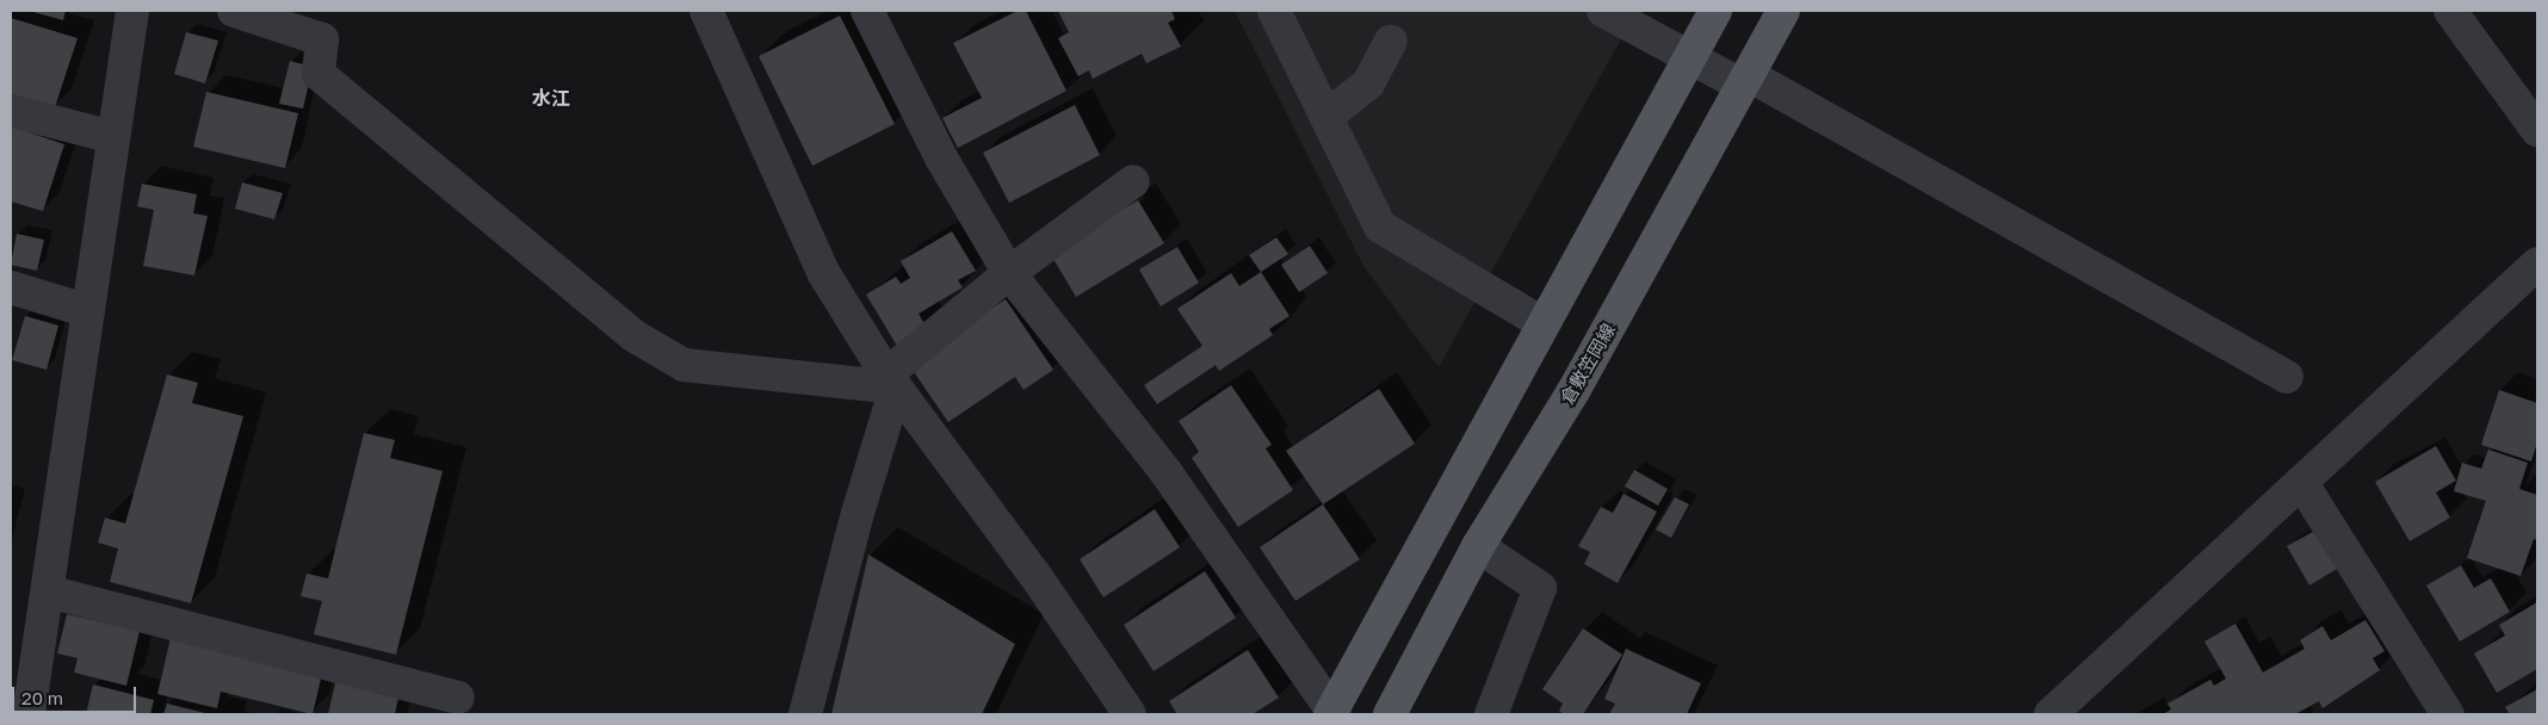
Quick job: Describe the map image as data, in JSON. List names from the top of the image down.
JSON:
{
  "streets": {
    "main road": ["倉敷笠岡線"]
  },
  "districts": ["水江"],
  "scale_bar": "20 m"
}
